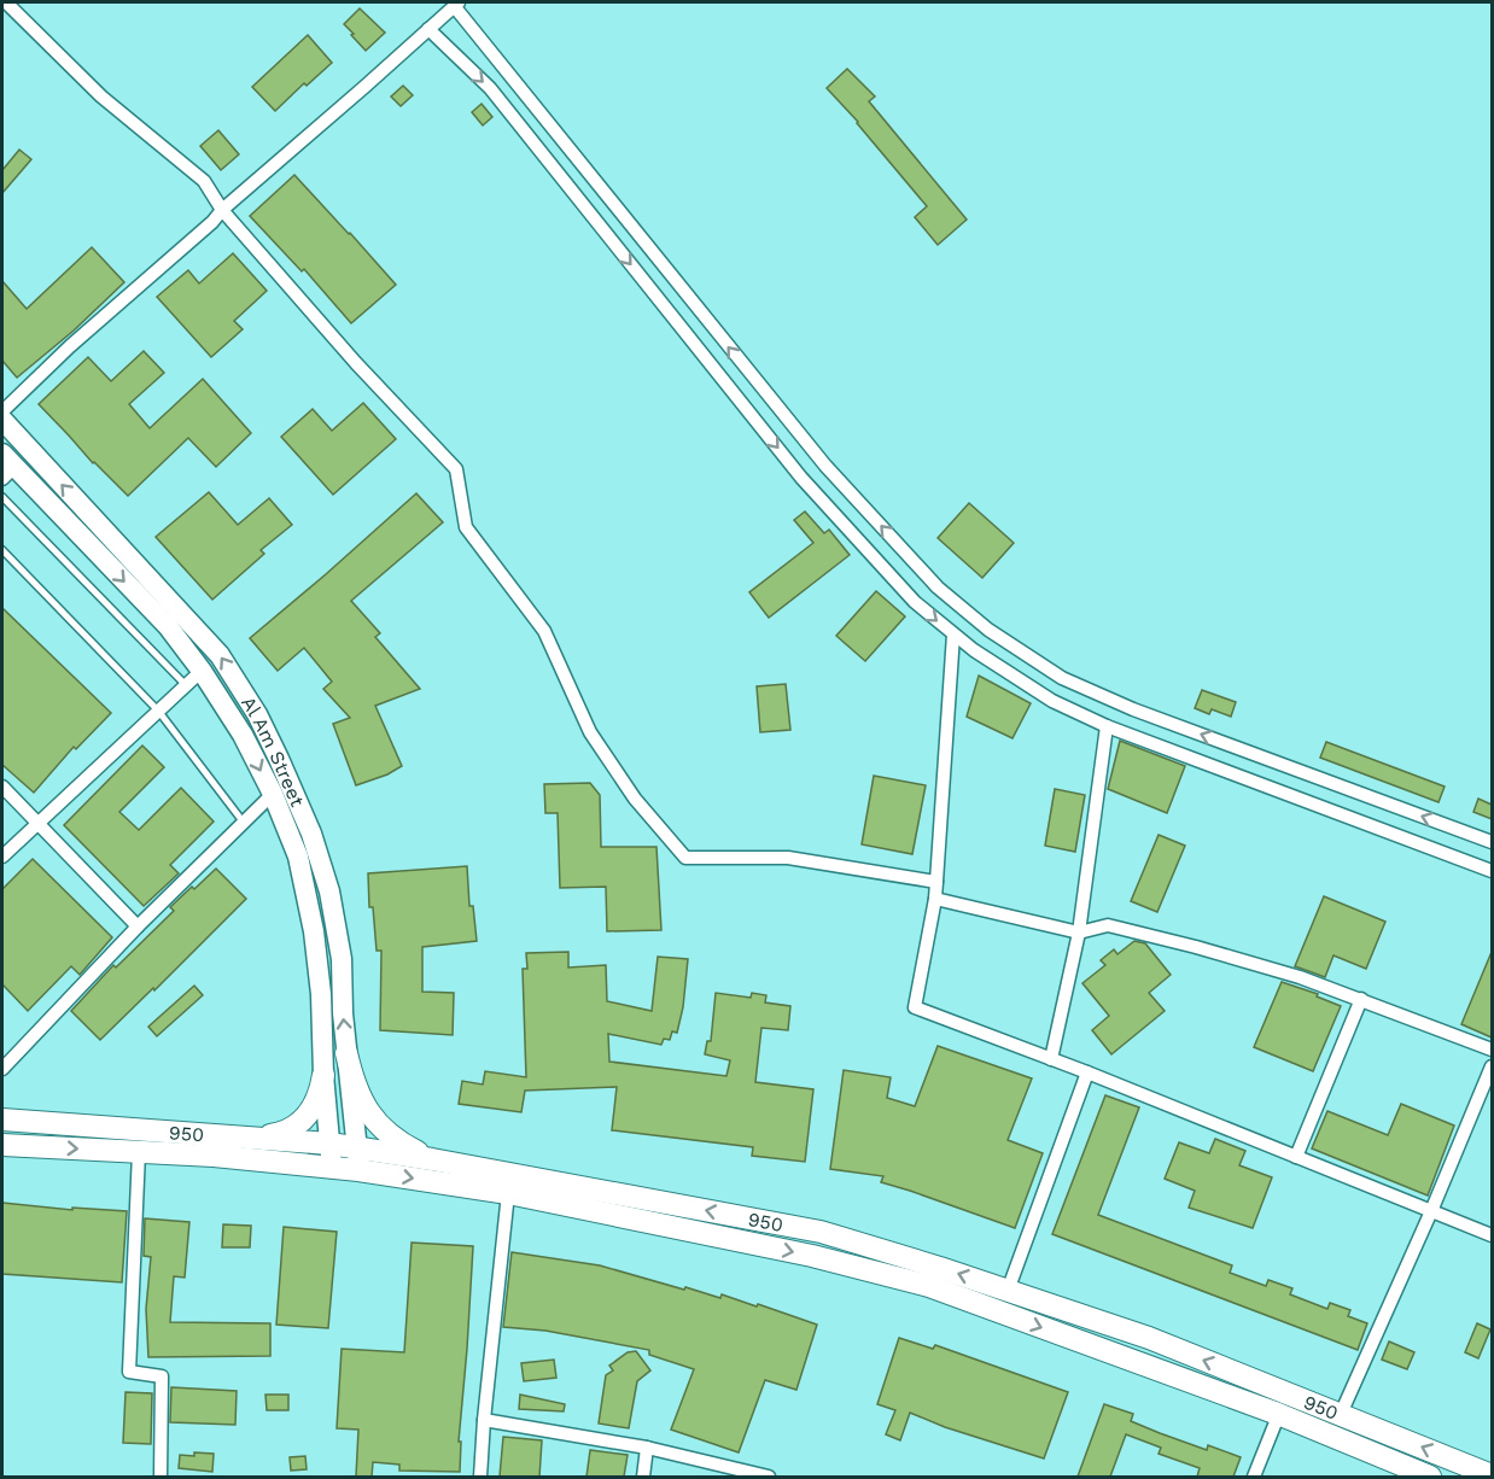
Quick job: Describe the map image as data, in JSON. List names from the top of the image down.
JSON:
{
  "streets": {
    "main road": ["Al Am Street", "950"]
  },
  "crossings": [
    ["Al Am Street", "950"]
  ]
}
